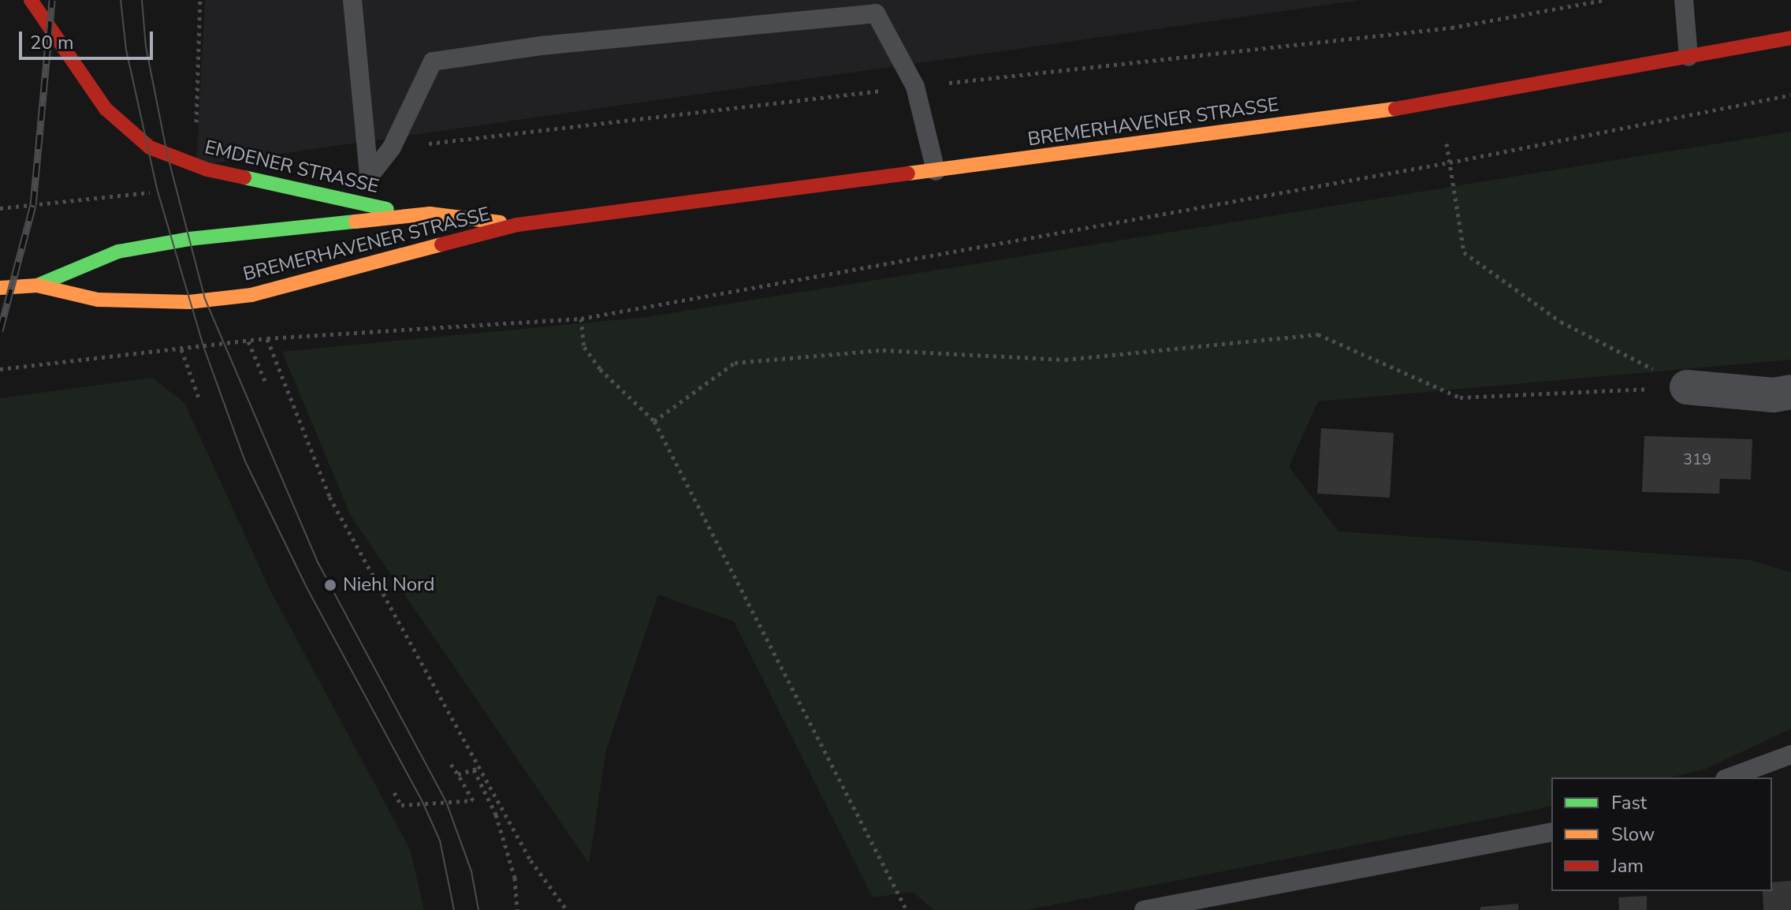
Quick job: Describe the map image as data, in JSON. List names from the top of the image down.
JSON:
{
  "streets": {
    "street": ["BREMERHAVENER STRASSE", "EMDENER STRASSE"]
  },
  "crossings": [
    ["BREMERHAVENER STRASSE", "EMDENER STRASSE"]
  ],
  "places": ["Niehl Nord"],
  "house_numbers": ["319"],
  "legend": ["Fast", "Slow", "Jam"],
  "scale_bar": "20 m"
}
